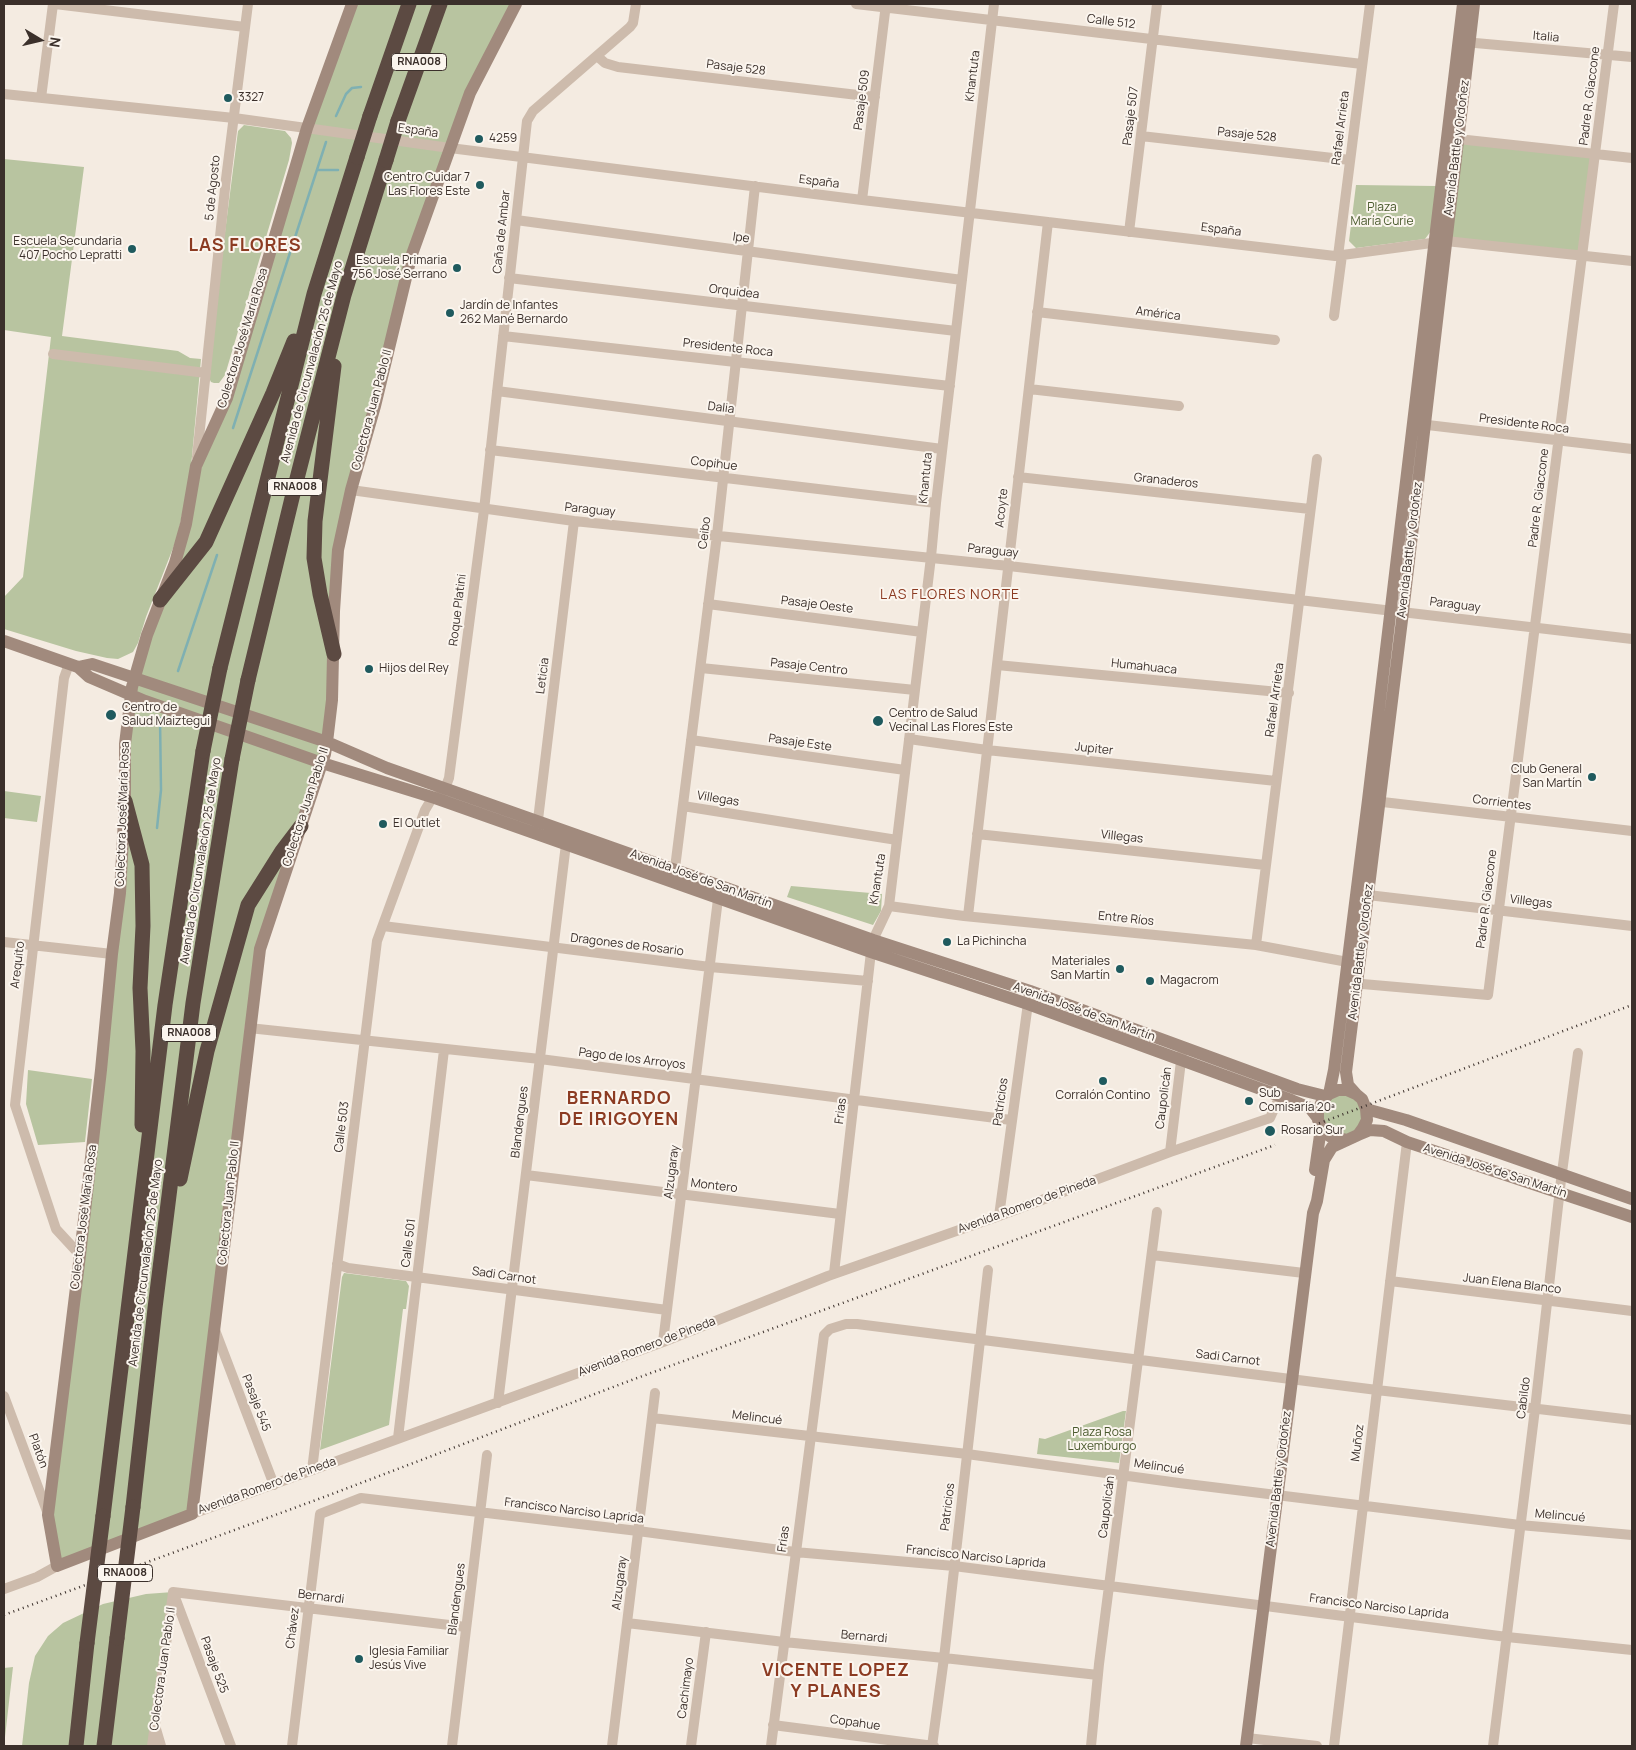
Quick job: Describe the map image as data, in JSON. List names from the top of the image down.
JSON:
{
  "streets": {
    "highway": ["RNA008", "Avenida de Circunvalación 25 de Mayo"],
    "main road": [
      "Avenida Battle y Ordoñez",
      "Colectora José María Rosa",
      "Colectora Juan Pablo II",
      "Avenida José de San Martín",
      "Avenida Romero de Pineda"
    ],
    "street": [
      "Calle 512",
      "Italia",
      "Pasaje 528",
      "Khantuta",
      "Padre R. Giaccone",
      "Pasaje 509",
      "Pasaje 507",
      "Rafael Arrieta",
      "España",
      "5 de Agosto",
      "Caña de Ambar",
      "Ipe",
      "Orquidea",
      "América",
      "Presidente Roca",
      "Dalia",
      "Copihue",
      "Granaderos",
      "Acoyte",
      "Paraguay",
      "Ceibo",
      "Pasaje Oeste",
      "Roque Platini",
      "Pasaje Centro",
      "Humahuaca",
      "Leticia",
      "Pasaje Este",
      "Jupiter",
      "Villegas",
      "Corrientes",
      "Entre Ríos",
      "Dragones de Rosario",
      "Arequito",
      "Pago de los Arroyos",
      "Caupolicán",
      "Patricios",
      "Frias",
      "Blandengues",
      "Calle 503",
      "Alzugaray",
      "Montero",
      "Calle 501",
      "Sadi Carnot",
      "Juan Elena Blanco",
      "Cabildo",
      "Pasaje 545",
      "Melincué",
      "Muñoz",
      "Platón",
      "Francisco Narciso Laprida",
      "Bernardi",
      "Chávez",
      "Pasaje 525",
      "Cachimayo",
      "Copahue"
    ]
  },
  "crossings": [
    ["Calle 512", "Khantuta"],
    ["Calle 512", "Pasaje 509"],
    ["Calle 512", "Pasaje 507"],
    ["Calle 512", "Rafael Arrieta"],
    ["Italia", "Padre R. Giaccone"],
    ["Italia", "Avenida Battle y Ordoñez"],
    ["RNA008", "Avenida de Circunvalación 25 de Mayo"],
    ["RNA008", "Colectora Juan Pablo II"],
    ["Pasaje 528", "Pasaje 509"],
    ["Pasaje 528", "Pasaje 507"],
    ["Pasaje 528", "Rafael Arrieta"],
    ["Pasaje 528", "Caña de Ambar"],
    ["Khantuta", "España"],
    ["Khantuta", "Ipe"],
    ["Khantuta", "Orquidea"],
    ["Khantuta", "Presidente Roca"],
    ["Khantuta", "Dalia"],
    ["Khantuta", "Copihue"],
    ["Khantuta", "Paraguay"],
    ["Khantuta", "Pasaje Oeste"],
    ["Khantuta", "Pasaje Centro"],
    ["Khantuta", "Pasaje Este"],
    ["Khantuta", "Jupiter"],
    ["Khantuta", "Villegas"],
    ["Khantuta", "Avenida José de San Martín"],
    ["Khantuta", "Entre Ríos"],
    ["Khantuta", "Frias"],
    ["Padre R. Giaccone", "España"],
    ["Padre R. Giaccone", "Avenida Battle y Ordoñez"],
    ["Padre R. Giaccone", "Presidente Roca"],
    ["Padre R. Giaccone", "Paraguay"],
    ["Padre R. Giaccone", "Villegas"],
    ["Padre R. Giaccone", "Corrientes"],
    ["Pasaje 509", "España"],
    ["Pasaje 507", "España"],
    ["Rafael Arrieta", "España"],
    ["Rafael Arrieta", "Granaderos"],
    ["Rafael Arrieta", "Paraguay"],
    ["Rafael Arrieta", "Humahuaca"],
    ["Rafael Arrieta", "Jupiter"],
    ["Rafael Arrieta", "Villegas"],
    ["Rafael Arrieta", "Entre Ríos"],
    ["España", "Avenida Battle y Ordoñez"],
    ["España", "5 de Agosto"],
    ["España", "Caña de Ambar"],
    ["España", "Colectora José María Rosa"],
    ["España", "Colectora Juan Pablo II"],
    ["España", "Acoyte"],
    ["España", "Ceibo"],
    ["Avenida Battle y Ordoñez", "Presidente Roca"],
    ["Avenida Battle y Ordoñez", "Paraguay"],
    ["Avenida Battle y Ordoñez", "Villegas"],
    ["Avenida Battle y Ordoñez", "Corrientes"],
    ["Avenida Battle y Ordoñez", "Avenida José de San Martín"],
    ["Avenida Battle y Ordoñez", "Entre Ríos"],
    ["Avenida Battle y Ordoñez", "Sadi Carnot"],
    ["Avenida Battle y Ordoñez", "Melincué"],
    ["Avenida Battle y Ordoñez", "Francisco Narciso Laprida"],
    ["5 de Agosto", "Colectora José María Rosa"],
    ["Caña de Ambar", "Ipe"],
    ["Caña de Ambar", "Orquidea"],
    ["Caña de Ambar", "Presidente Roca"],
    ["Caña de Ambar", "Dalia"],
    ["Caña de Ambar", "Copihue"],
    ["Caña de Ambar", "Paraguay"],
    ["Caña de Ambar", "Roque Platini"],
    ["Ipe", "Ceibo"],
    ["Orquidea", "Ceibo"],
    ["América", "Acoyte"],
    ["Colectora José María Rosa", "Avenida José de San Martín"],
    ["Colectora José María Rosa", "Arequito"],
    ["Colectora José María Rosa", "Avenida Romero de Pineda"],
    ["Colectora José María Rosa", "Platón"],
    ["Presidente Roca", "Ceibo"],
    ["Dalia", "Ceibo"],
    ["Colectora Juan Pablo II", "Paraguay"],
    ["Colectora Juan Pablo II", "Avenida José de San Martín"],
    ["Colectora Juan Pablo II", "Pago de los Arroyos"],
    ["Colectora Juan Pablo II", "Avenida Romero de Pineda"],
    ["Colectora Juan Pablo II", "Pasaje 545"],
    ["Colectora Juan Pablo II", "Bernardi"],
    ["Colectora Juan Pablo II", "Pasaje 525"],
    ["Copihue", "Ceibo"],
    ["Granaderos", "Acoyte"],
    ["Acoyte", "Paraguay"],
    ["Acoyte", "Humahuaca"],
    ["Acoyte", "Jupiter"],
    ["Acoyte", "Villegas"],
    ["Acoyte", "Entre Ríos"],
    ["Paraguay", "Ceibo"],
    ["Paraguay", "Roque Platini"],
    ["Paraguay", "Leticia"],
    ["Ceibo", "Pasaje Oeste"],
    ["Ceibo", "Pasaje Centro"],
    ["Ceibo", "Pasaje Este"],
    ["Ceibo", "Villegas"],
    ["Ceibo", "Avenida José de San Martín"],
    ["Roque Platini", "Avenida José de San Martín"],
    ["Leticia", "Avenida José de San Martín"],
    ["Avenida José de San Martín", "Arequito"],
    ["Avenida José de San Martín", "Caupolicán"],
    ["Avenida José de San Martín", "Patricios"],
    ["Avenida José de San Martín", "Frias"],
    ["Avenida José de San Martín", "Blandengues"],
    ["Avenida José de San Martín", "Calle 503"],
    ["Avenida José de San Martín", "Alzugaray"],
    ["Avenida José de San Martín", "Avenida Romero de Pineda"],
    ["Avenida José de San Martín", "Cabildo"],
    ["Avenida José de San Martín", "Muñoz"],
    ["Dragones de Rosario", "Frias"],
    ["Dragones de Rosario", "Blandengues"],
    ["Dragones de Rosario", "Calle 503"],
    ["Dragones de Rosario", "Alzugaray"],
    ["Pago de los Arroyos", "Patricios"],
    ["Pago de los Arroyos", "Frias"],
    ["Pago de los Arroyos", "Blandengues"],
    ["Pago de los Arroyos", "Calle 503"],
    ["Pago de los Arroyos", "Alzugaray"],
    ["Pago de los Arroyos", "Calle 501"],
    ["Caupolicán", "Avenida Romero de Pineda"],
    ["Caupolicán", "Sadi Carnot"],
    ["Caupolicán", "Melincué"],
    ["Caupolicán", "Francisco Narciso Laprida"],
    ["Caupolicán", "Bernardi"],
    ["Patricios", "Avenida Romero de Pineda"],
    ["Patricios", "Sadi Carnot"],
    ["Patricios", "Melincué"],
    ["Patricios", "Francisco Narciso Laprida"],
    ["Patricios", "Bernardi"],
    ["Patricios", "Copahue"],
    ["Frias", "Montero"],
    ["Frias", "Avenida Romero de Pineda"],
    ["Frias", "Sadi Carnot"],
    ["Frias", "Melincué"],
    ["Frias", "Francisco Narciso Laprida"],
    ["Frias", "Bernardi"],
    ["Frias", "Copahue"],
    ["Blandengues", "Montero"],
    ["Blandengues", "Avenida Romero de Pineda"],
    ["Blandengues", "Sadi Carnot"],
    ["Blandengues", "Francisco Narciso Laprida"],
    ["Blandengues", "Bernardi"],
    ["Calle 503", "Avenida Romero de Pineda"],
    ["Calle 503", "Sadi Carnot"],
    ["Alzugaray", "Montero"],
    ["Alzugaray", "Avenida Romero de Pineda"],
    ["Alzugaray", "Sadi Carnot"],
    ["Alzugaray", "Melincué"],
    ["Alzugaray", "Francisco Narciso Laprida"],
    ["Alzugaray", "Bernardi"],
    ["Avenida Romero de Pineda", "Calle 501"],
    ["Avenida Romero de Pineda", "Pasaje 545"],
    ["Calle 501", "Sadi Carnot"],
    ["Sadi Carnot", "Cabildo"],
    ["Sadi Carnot", "Muñoz"],
    ["Juan Elena Blanco", "Cabildo"],
    ["Juan Elena Blanco", "Muñoz"],
    ["Cabildo", "Melincué"],
    ["Cabildo", "Francisco Narciso Laprida"],
    ["Melincué", "Muñoz"],
    ["Muñoz", "Francisco Narciso Laprida"],
    ["Francisco Narciso Laprida", "Chávez"],
    ["Bernardi", "Chávez"],
    ["Bernardi", "Pasaje 525"],
    ["Bernardi", "Cachimayo"]
  ],
  "districts": [
    "LAS FLORES",
    "LAS FLORES NORTE",
    "BERNARDO DE IRIGOYEN",
    "VICENTE LOPEZ Y PLANES"
  ],
  "parks": ["Plaza María Curie", "Plaza Rosa Luxemburgo"],
  "places": [
    "3327",
    "4259",
    "Centro Cuidar 7 Las Flores Este",
    "Escuela Secundaria 407 Pocho Lepratti",
    "Escuela Primaria 756 José Serrano",
    "Jardín de Infantes 262 Mané Bernardo",
    "Hijos del Rey",
    "Centro de Salud Maiztegui",
    "Centro de Salud Vecinal Las Flores Este",
    "Club General San Martín",
    "El Outlet",
    "La Pichincha",
    "Materiales San Martín",
    "Magacrom",
    "Corralón Contino",
    "Sub Comisaría 20ª",
    "Rosario Sur",
    "Iglesia Familiar Jesús Vive"
  ],
  "north": "right"
}
